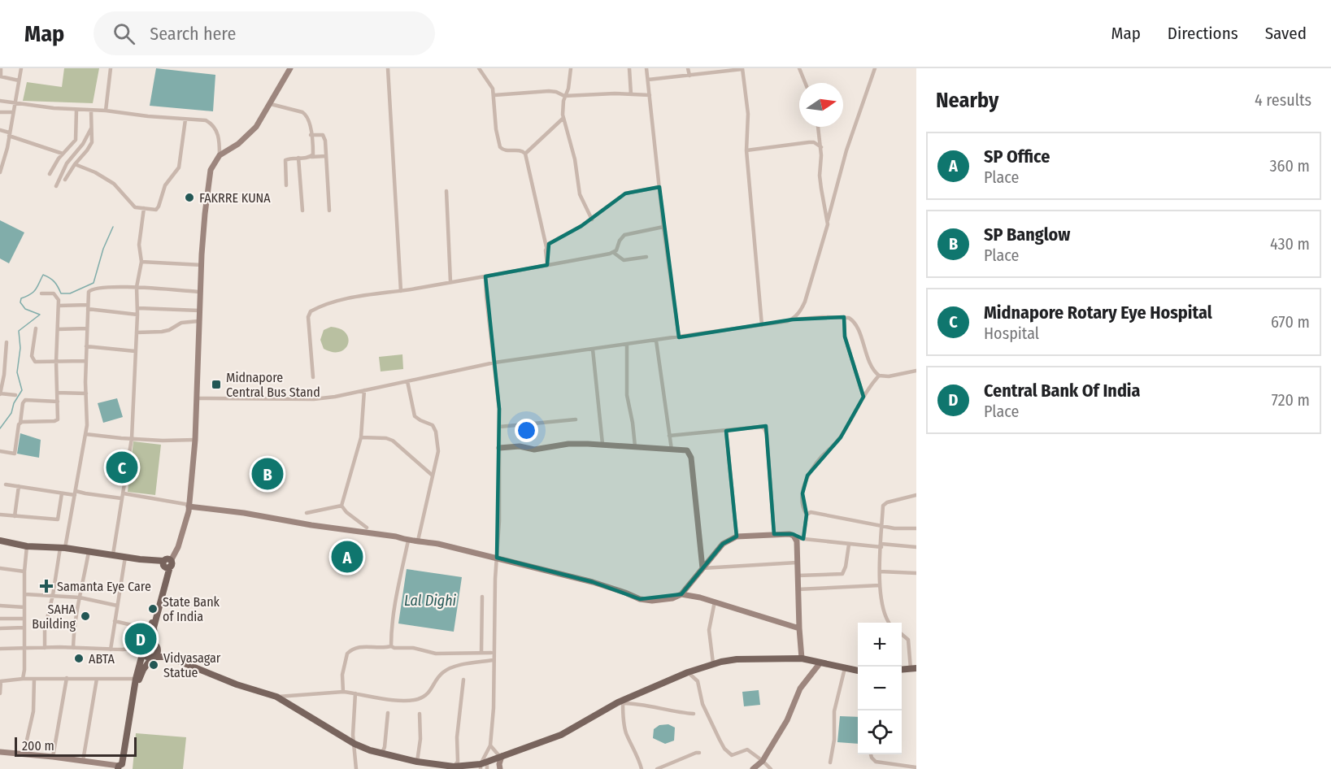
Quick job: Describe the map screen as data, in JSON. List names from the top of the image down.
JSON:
{
  "water": ["Lal Dighi"],
  "places": {
    "other": [
      "FAKRRE KUNA",
      "State Bank of India",
      "SAHA Building",
      "ABTA",
      "Vidyasagar Statue"
    ],
    "transit": ["Midnapore Central Bus Stand"],
    "health": ["Samanta Eye Care"]
  },
  "scale_bar": "200 m",
  "north": "right",
  "page": {
    "header": "Map",
    "search": "Search here",
    "nav": ["Map", "Directions", "Saved"],
    "heading": ["Nearby", "4 results"],
    "list": [
      {
        "mark": "A",
        "name": "SP Office",
        "note": "Place",
        "value": "360 m"
      },
      {
        "mark": "B",
        "name": "SP Banglow",
        "note": "Place",
        "value": "430 m"
      },
      {
        "mark": "C",
        "name": "Midnapore Rotary Eye Hospital",
        "note": "Hospital",
        "value": "670 m"
      },
      {
        "mark": "D",
        "name": "Central Bank Of India",
        "note": "Place",
        "value": "720 m"
      }
    ],
    "pins": [
      "C",
      "B",
      "A",
      "D"
    ],
    "map_buttons": ["+", "−"],
    "scale": "200 m"
  }
}
